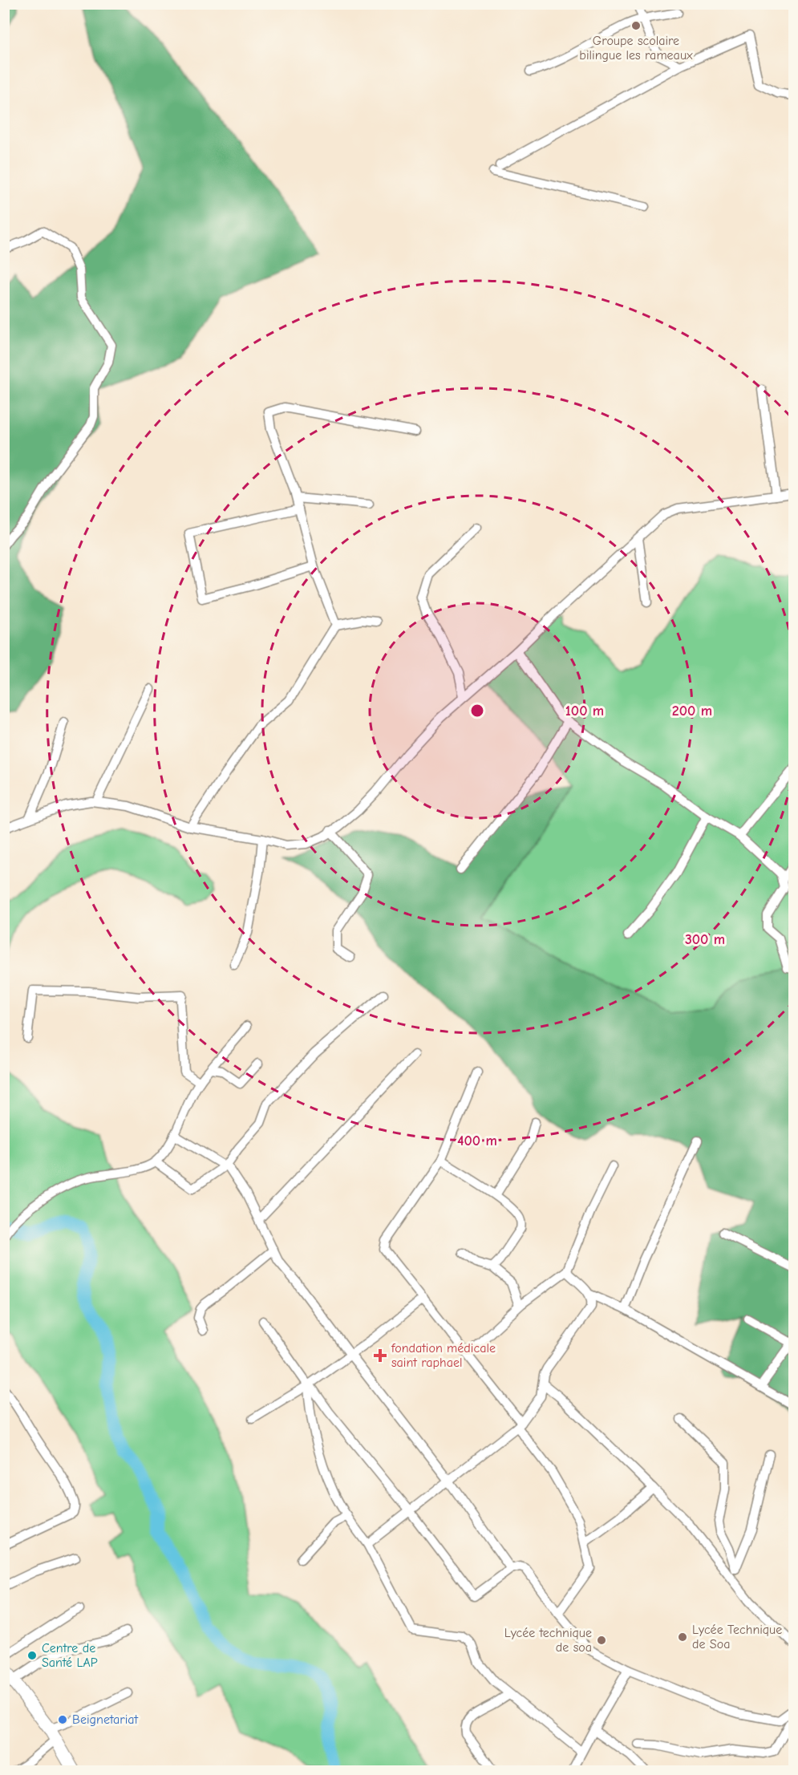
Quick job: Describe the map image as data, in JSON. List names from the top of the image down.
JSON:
{
  "places": {
    "other": [
      "Groupe scolaire bilingue les rameaux",
      "Lycée Technique de Soa",
      "Lycée technique de soa",
      "Centre de Santé LAP",
      "Beignetariat"
    ],
    "health": ["fondation médicale saint raphael"]
  },
  "rings": [
    "100 m",
    "200 m",
    "300 m",
    "400 m"
  ]
}
